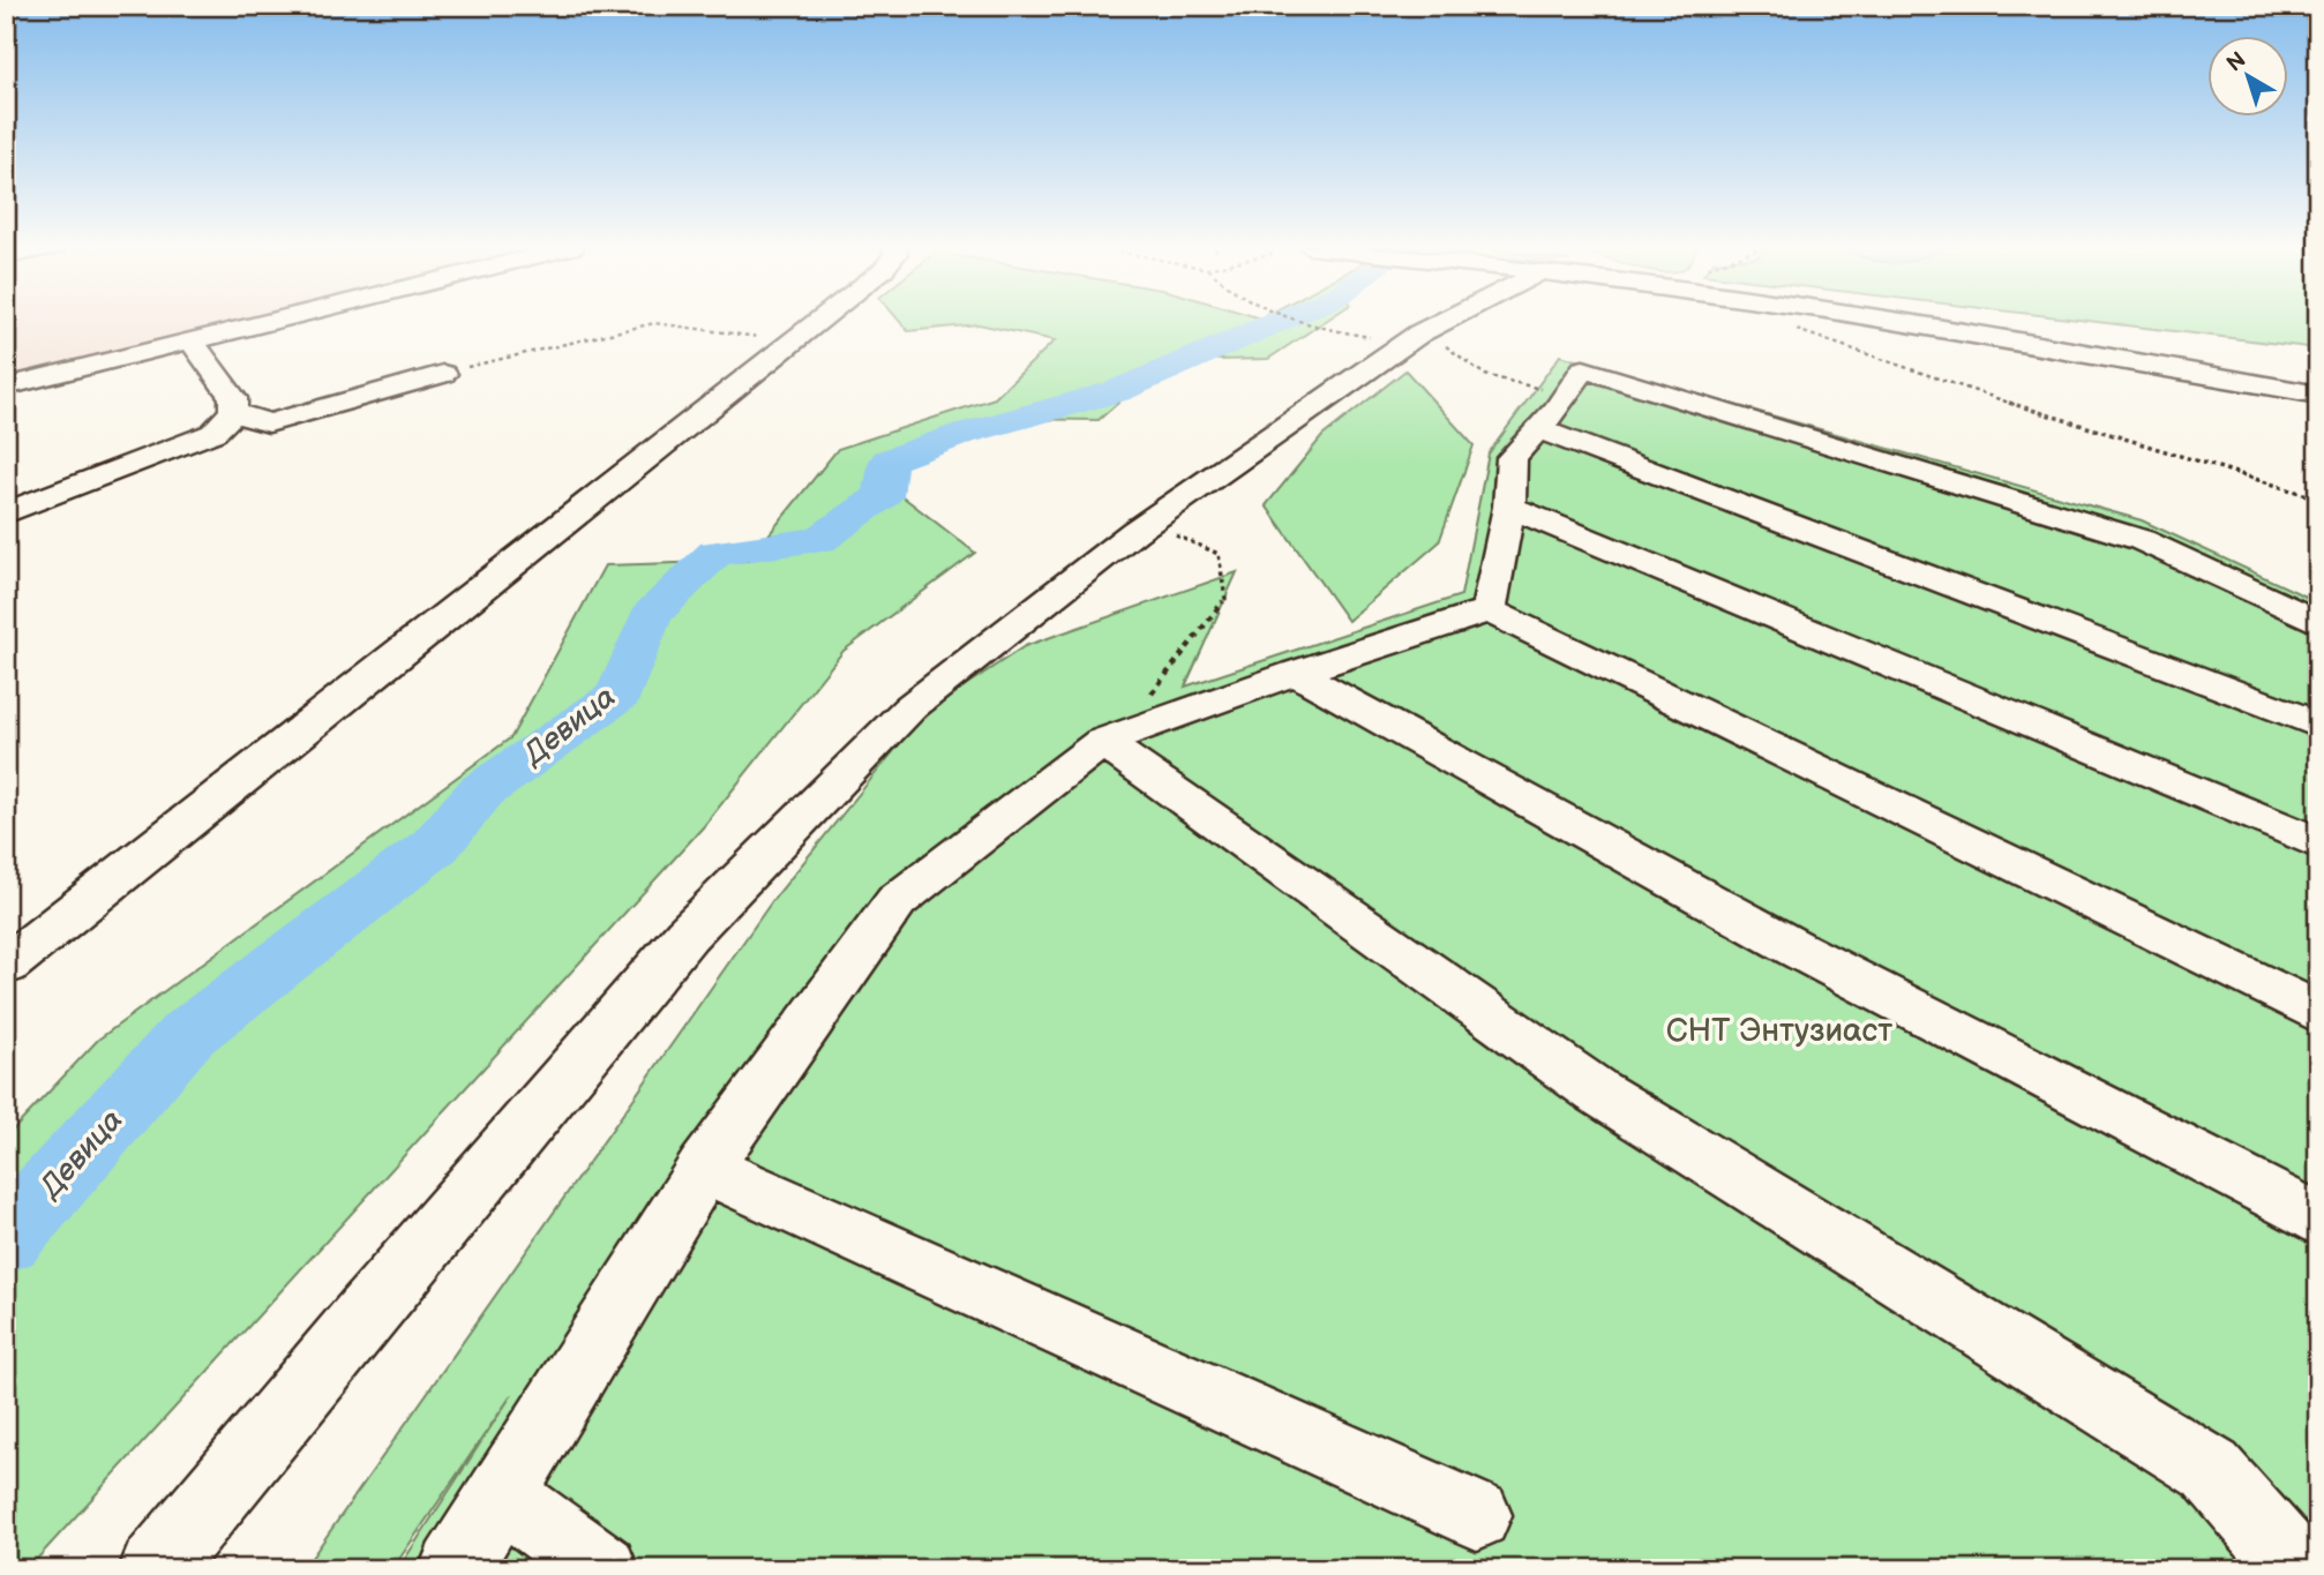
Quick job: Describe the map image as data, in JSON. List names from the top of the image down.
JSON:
{
  "water": ["Девица"],
  "parks": ["СНТ Энтузиаст"],
  "north": "top left"
}
